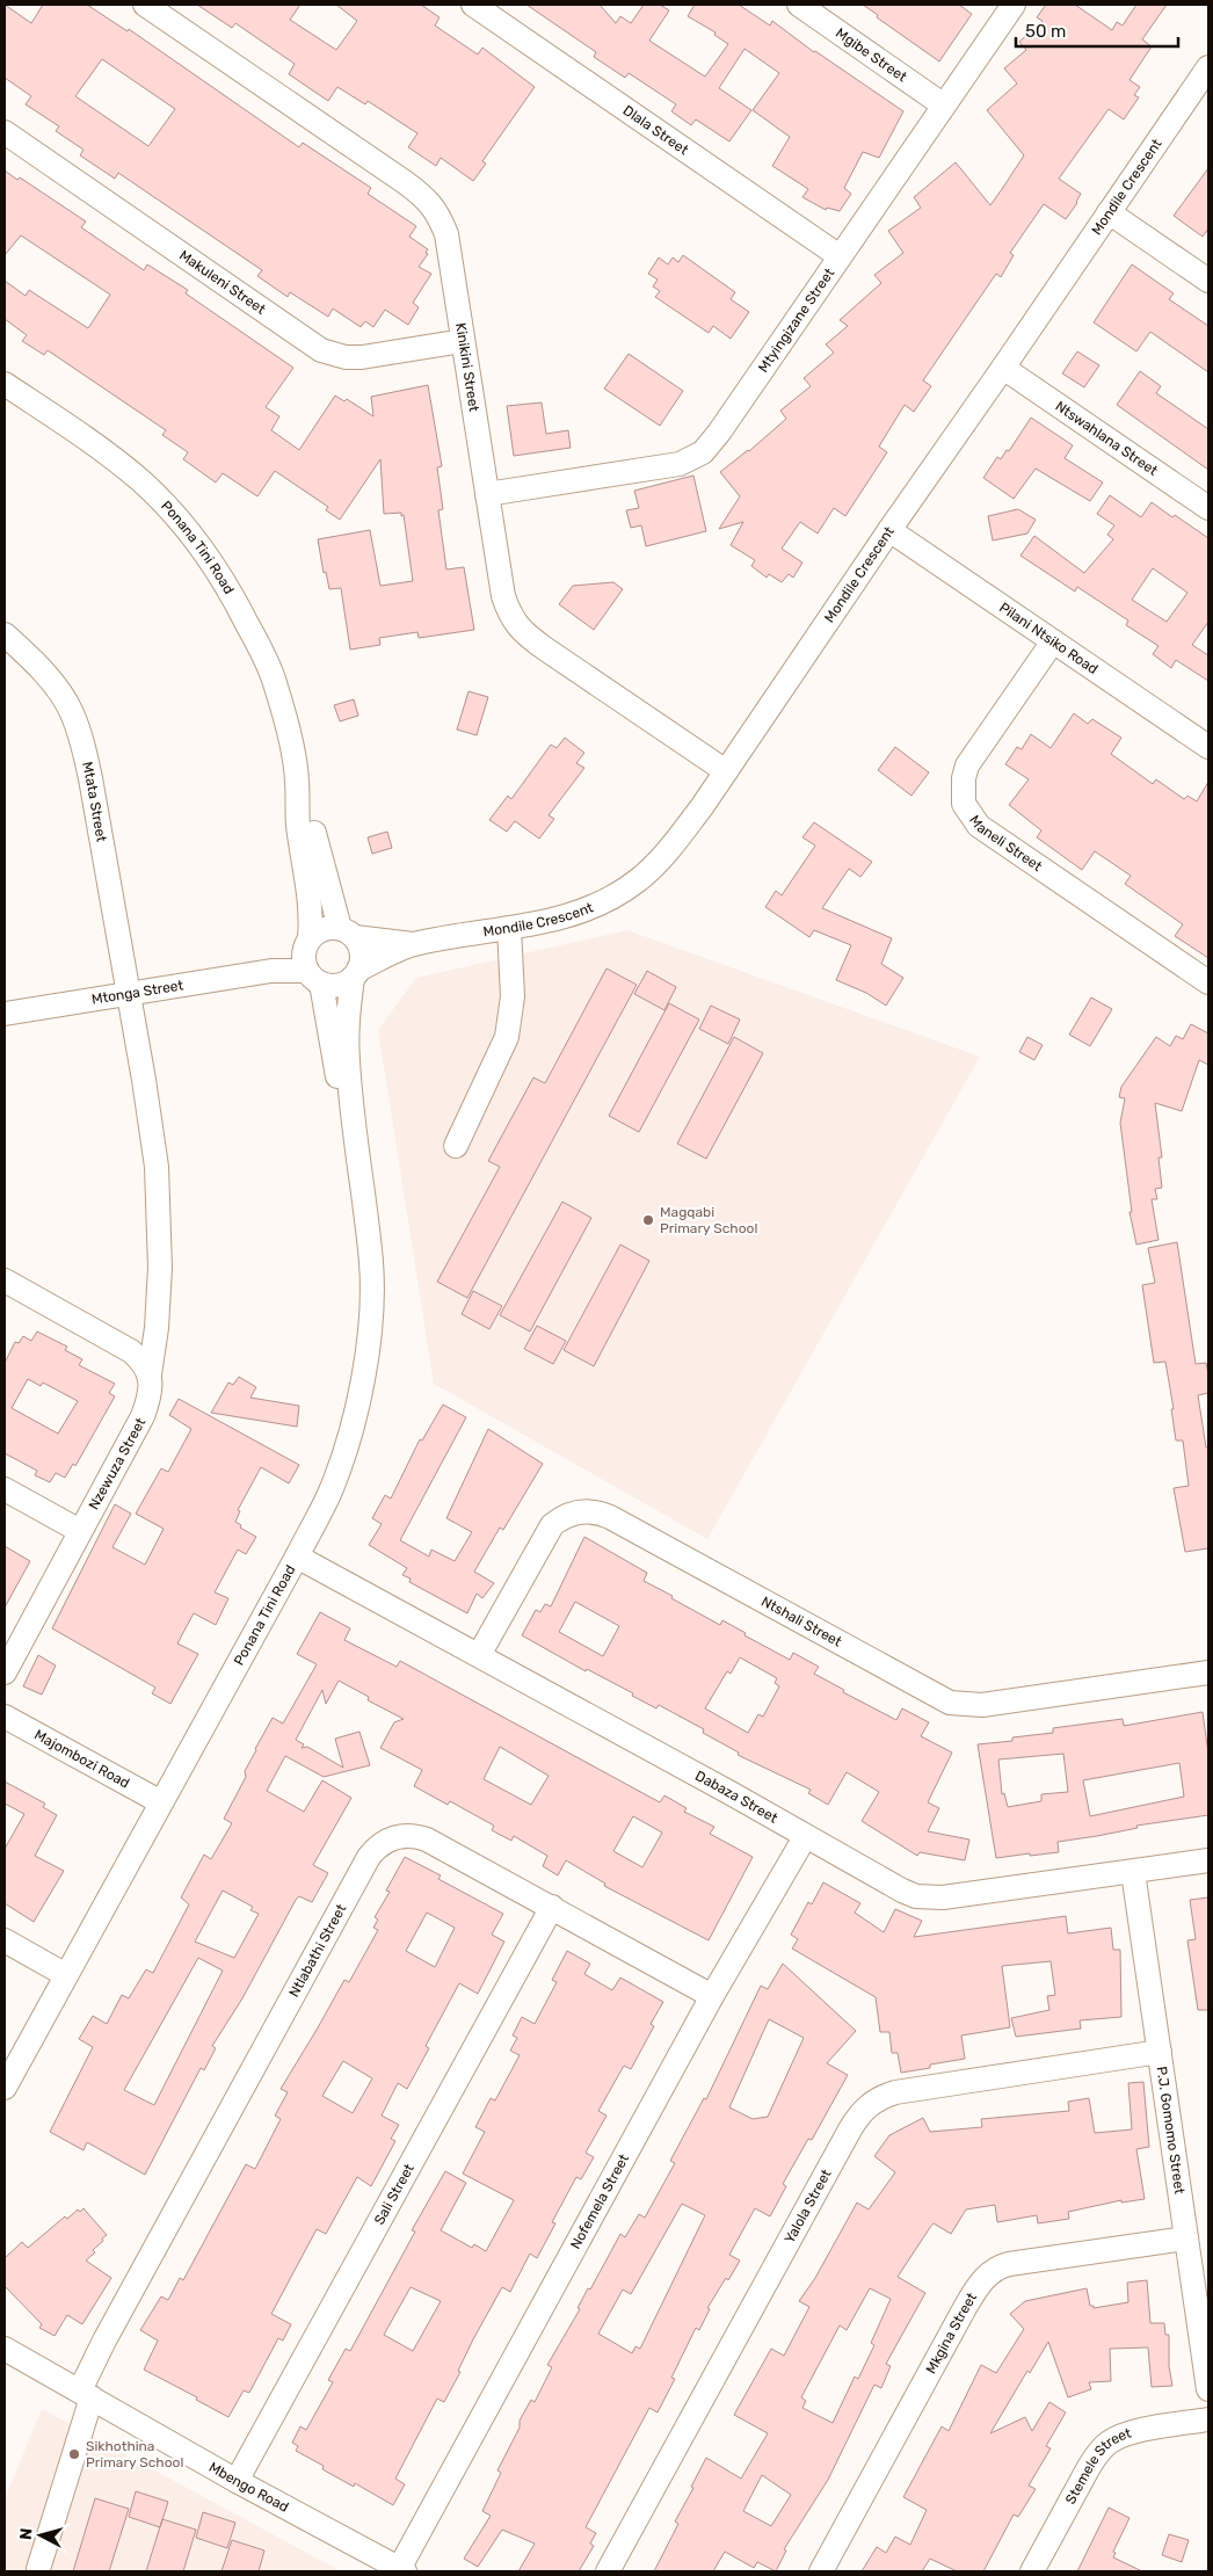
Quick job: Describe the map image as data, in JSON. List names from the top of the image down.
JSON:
{
  "streets": {
    "street": [
      "Mgibe Street",
      "Dlala Street",
      "Mondile Crescent",
      "Makuleni Street",
      "Mtyingizane Street",
      "Kinikini Street",
      "Ntswahlana Street",
      "Ponana Tini Road",
      "Pilani Ntsiko Road",
      "Mtata Street",
      "Maneli Street",
      "Mtonga Street",
      "Nzewuza Street",
      "Ntshali Street",
      "Majombozi Road",
      "Dabaza Street",
      "Ntlabathi Street",
      "P.J. Gomomo Street",
      "Sali Street",
      "Nofemela Street",
      "Yalola Street",
      "Mkgina Street",
      "Stemele Street",
      "Mbengo Road"
    ]
  },
  "crossings": [
    ["Mgibe Street", "Mtyingizane Street"],
    ["Dlala Street", "Mtyingizane Street"],
    ["Mondile Crescent", "Kinikini Street"],
    ["Mondile Crescent", "Ntswahlana Street"],
    ["Mondile Crescent", "Ponana Tini Road"],
    ["Mondile Crescent", "Pilani Ntsiko Road"],
    ["Mondile Crescent", "Mtonga Street"],
    ["Makuleni Street", "Kinikini Street"],
    ["Mtyingizane Street", "Kinikini Street"],
    ["Ponana Tini Road", "Mtonga Street"],
    ["Ponana Tini Road", "Majombozi Road"],
    ["Ponana Tini Road", "Dabaza Street"],
    ["Pilani Ntsiko Road", "Maneli Street"],
    ["Mtata Street", "Mtonga Street"],
    ["Mtata Street", "Nzewuza Street"],
    ["Ntshali Street", "Dabaza Street"],
    ["Dabaza Street", "P.J. Gomomo Street"],
    ["Dabaza Street", "Nofemela Street"],
    ["Ntlabathi Street", "Sali Street"],
    ["Ntlabathi Street", "Nofemela Street"],
    ["Ntlabathi Street", "Mbengo Road"],
    ["P.J. Gomomo Street", "Yalola Street"],
    ["P.J. Gomomo Street", "Mkgina Street"],
    ["Sali Street", "Mbengo Road"],
    ["Nofemela Street", "Mbengo Road"]
  ],
  "places": ["Magqabi Primary School", "Sikhothina Primary School"],
  "scale_bar": "50 m",
  "north": "left"
}
